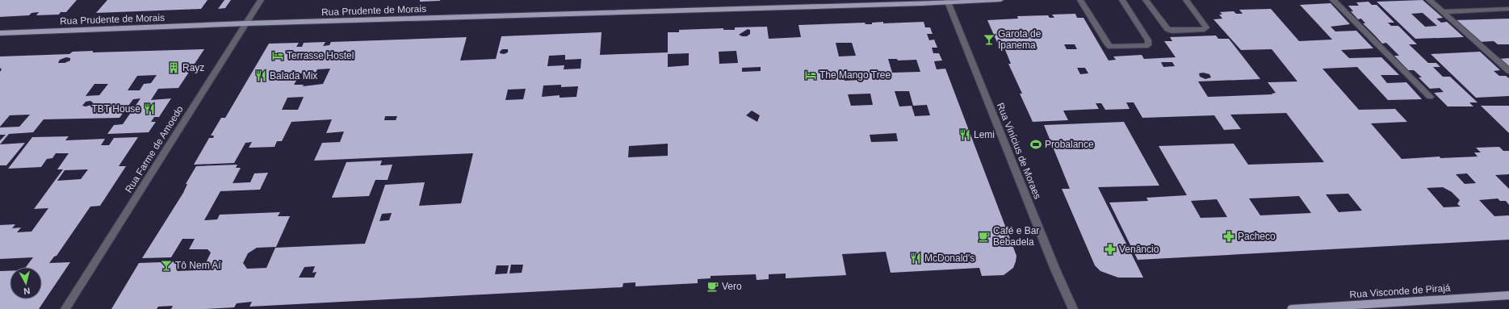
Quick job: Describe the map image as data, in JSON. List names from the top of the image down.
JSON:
{
  "streets": {
    "main road": ["Rua Prudente de Morais", "Rua Visconde de Pirajá"],
    "street": ["Rua Farme de Amoedo", "Rua Vinícius de Moraes"]
  },
  "crossings": [
    ["Rua Prudente de Morais", "Rua Farme de Amoedo"],
    ["Rua Prudente de Morais", "Rua Vinícius de Moraes"]
  ],
  "places": {
    "bar": ["Garota de Ipanema", "Tô Nem Aí"],
    "hotel": ["Terrasse Hostel", "The Mango Tree"],
    "building": ["Rayz"],
    "restaurant": [
      "Balada Mix",
      "TBT House",
      "Lemi",
      "McDonald's"
    ],
    "sports": ["Probalance"],
    "cafe": ["Café e Bar Bebadela", "Vero"],
    "pharmacy": ["Pacheco", "Venâncio"]
  },
  "north": "bottom"
}
